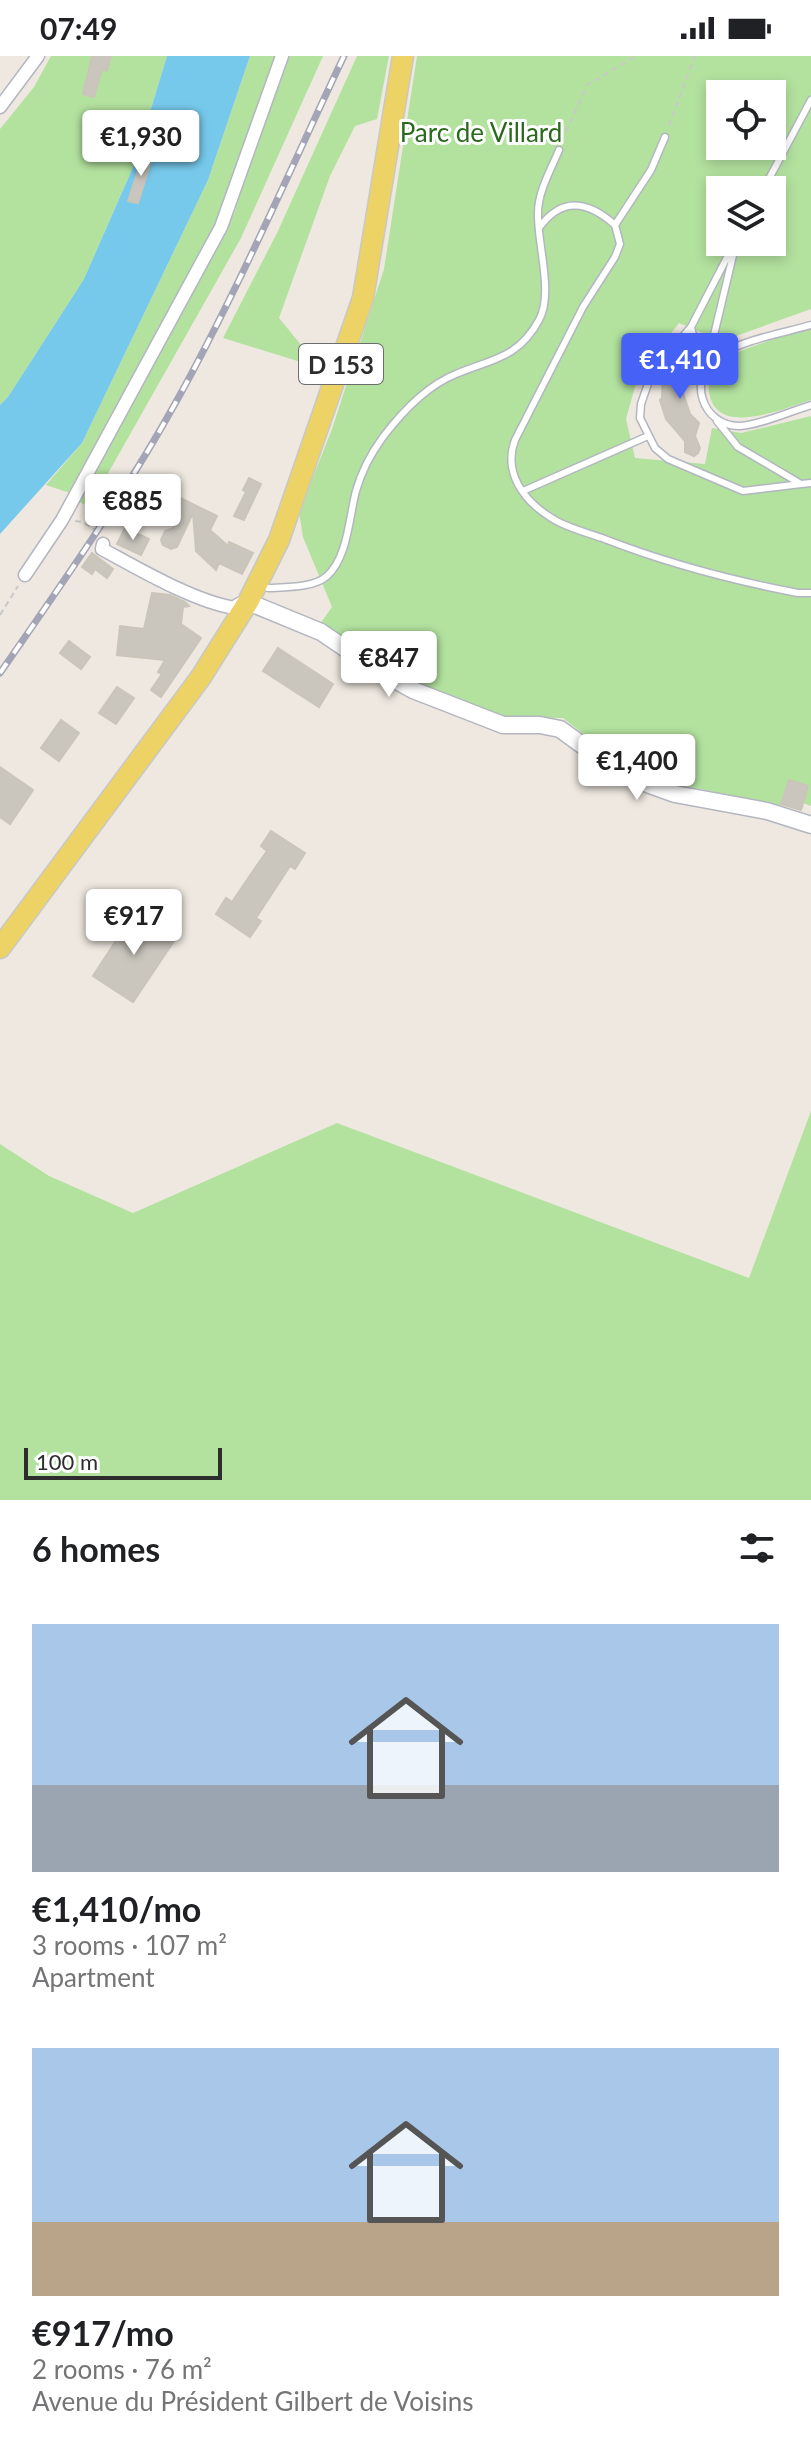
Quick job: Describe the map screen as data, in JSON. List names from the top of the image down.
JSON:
{
  "streets": {
    "main road": ["D 153"]
  },
  "parks": ["Parc de Villard"],
  "scale_bar": "100 m",
  "page": {
    "status": "07:49",
    "price": [
      "€1,930",
      "€1,410",
      "€885",
      "€847",
      "€1,400",
      "€917"
    ],
    "scale": "100 m",
    "heading": "6 homes",
    "list": [
      {
        "name": "€1,410/mo",
        "note": "3 rooms · 107 m² · Apartment"
      },
      {
        "name": "€917/mo",
        "note": "2 rooms · 76 m² · Avenue du Président Gilbert de Voisins"
      }
    ]
  }
}
